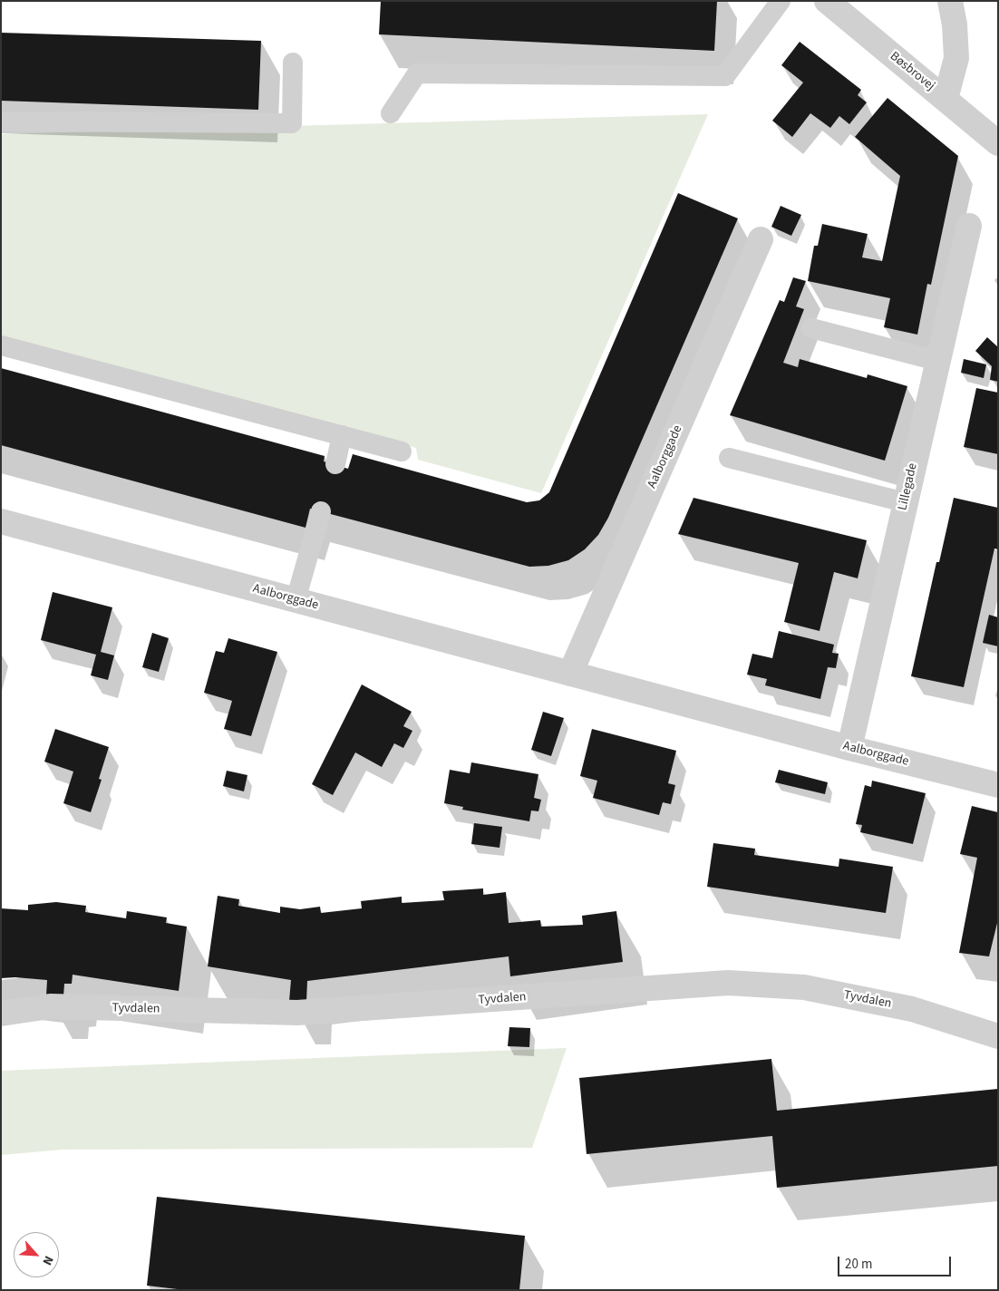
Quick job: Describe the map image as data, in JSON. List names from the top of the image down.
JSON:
{
  "streets": {
    "street": [
      "Bøsbrovej",
      "Aalborggade",
      "Lillegade",
      "Tyvdalen"
    ]
  },
  "crossings": [
    ["Aalborggade", "Lillegade"]
  ],
  "scale_bar": "20 m",
  "north": "bottom right"
}
